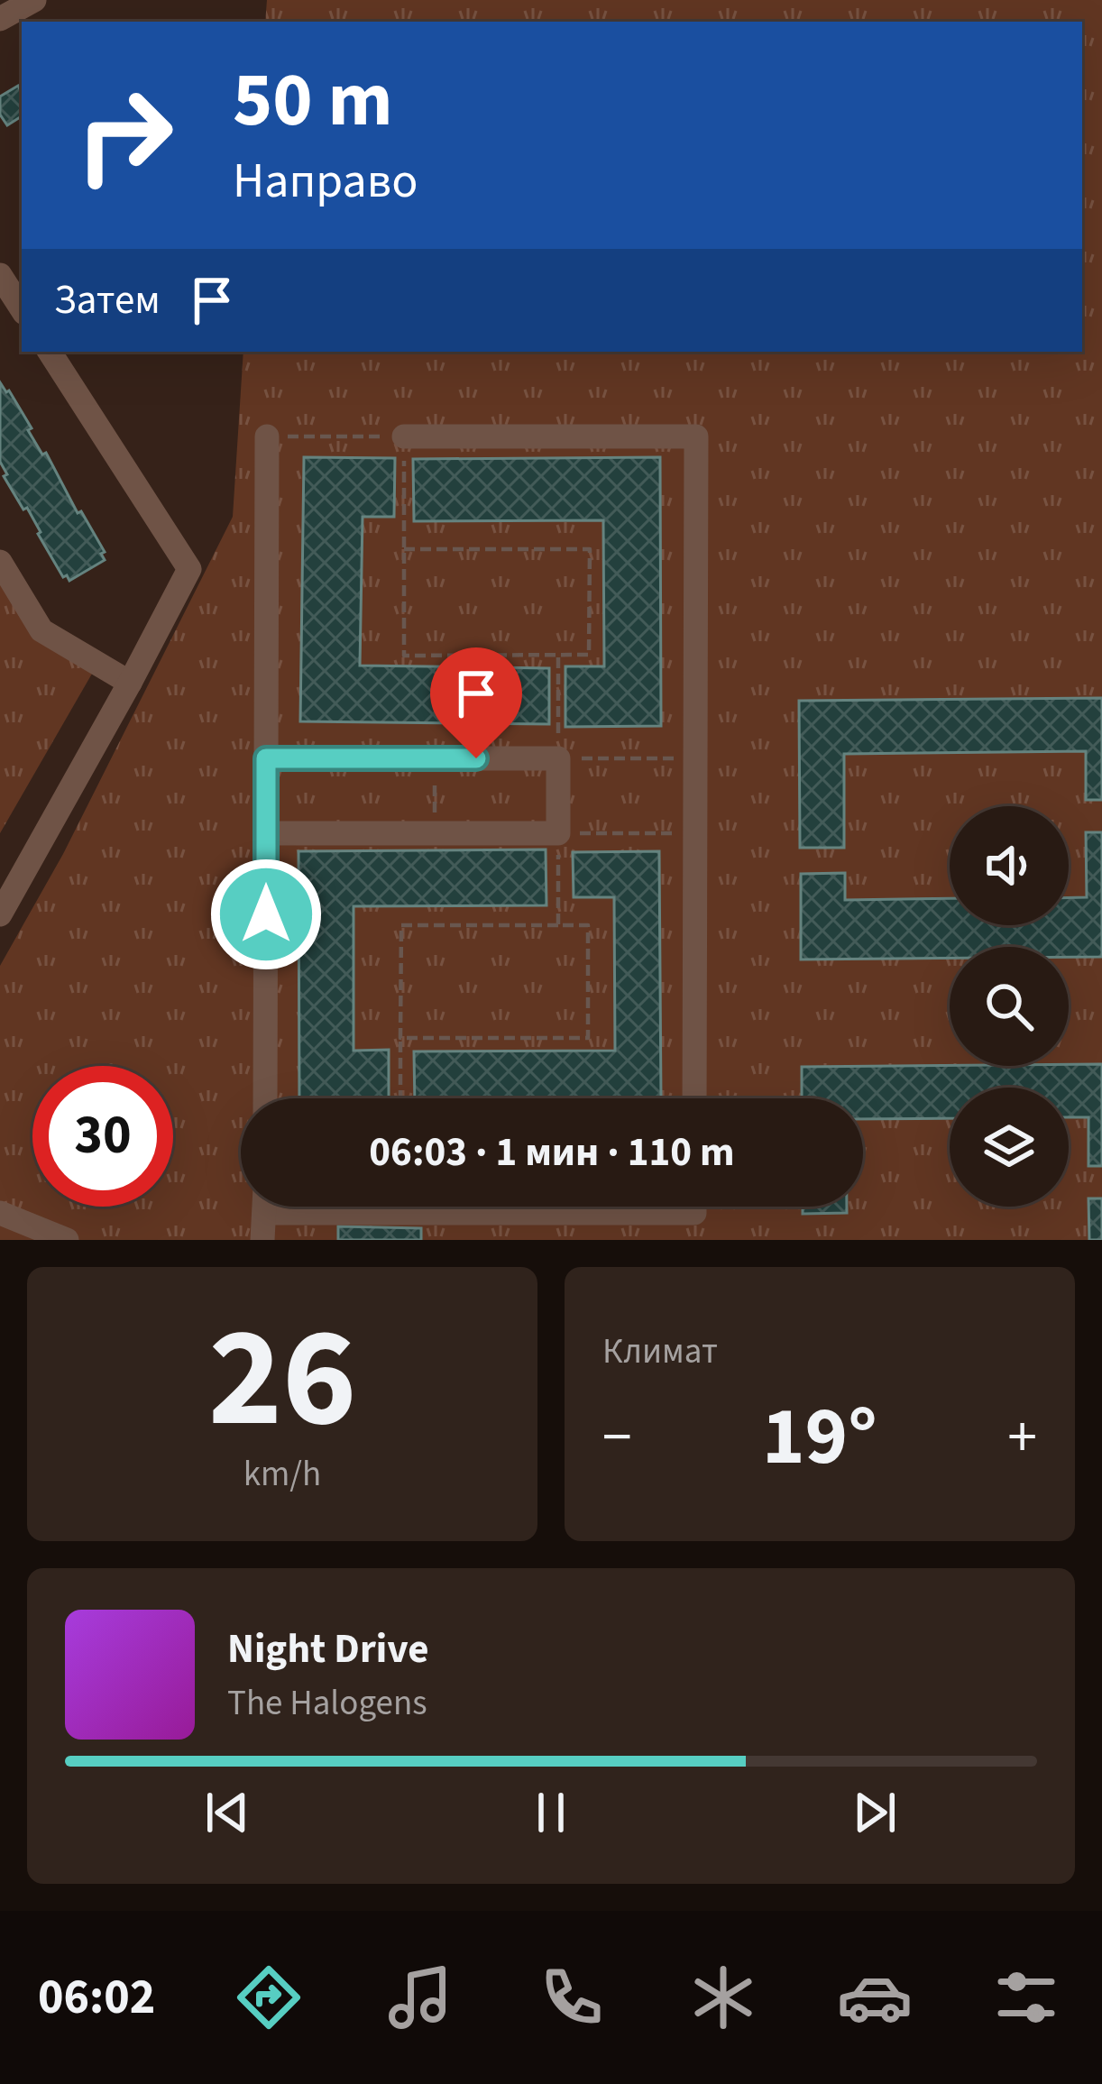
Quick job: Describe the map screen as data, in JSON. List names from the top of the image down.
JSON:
{
  "page": {
    "turn": ["50 m", "Направо"],
    "then": "Затем",
    "limit": "30",
    "trip": "06:03 · 1 мин · 110 m",
    "tile": [
      ["26", "km/h"],
      "Климат"
    ],
    "heat": ["−", "19°", "+"],
    "song": ["Night Drive", "The Halogens"],
    "tabs": "06:02"
  }
}
